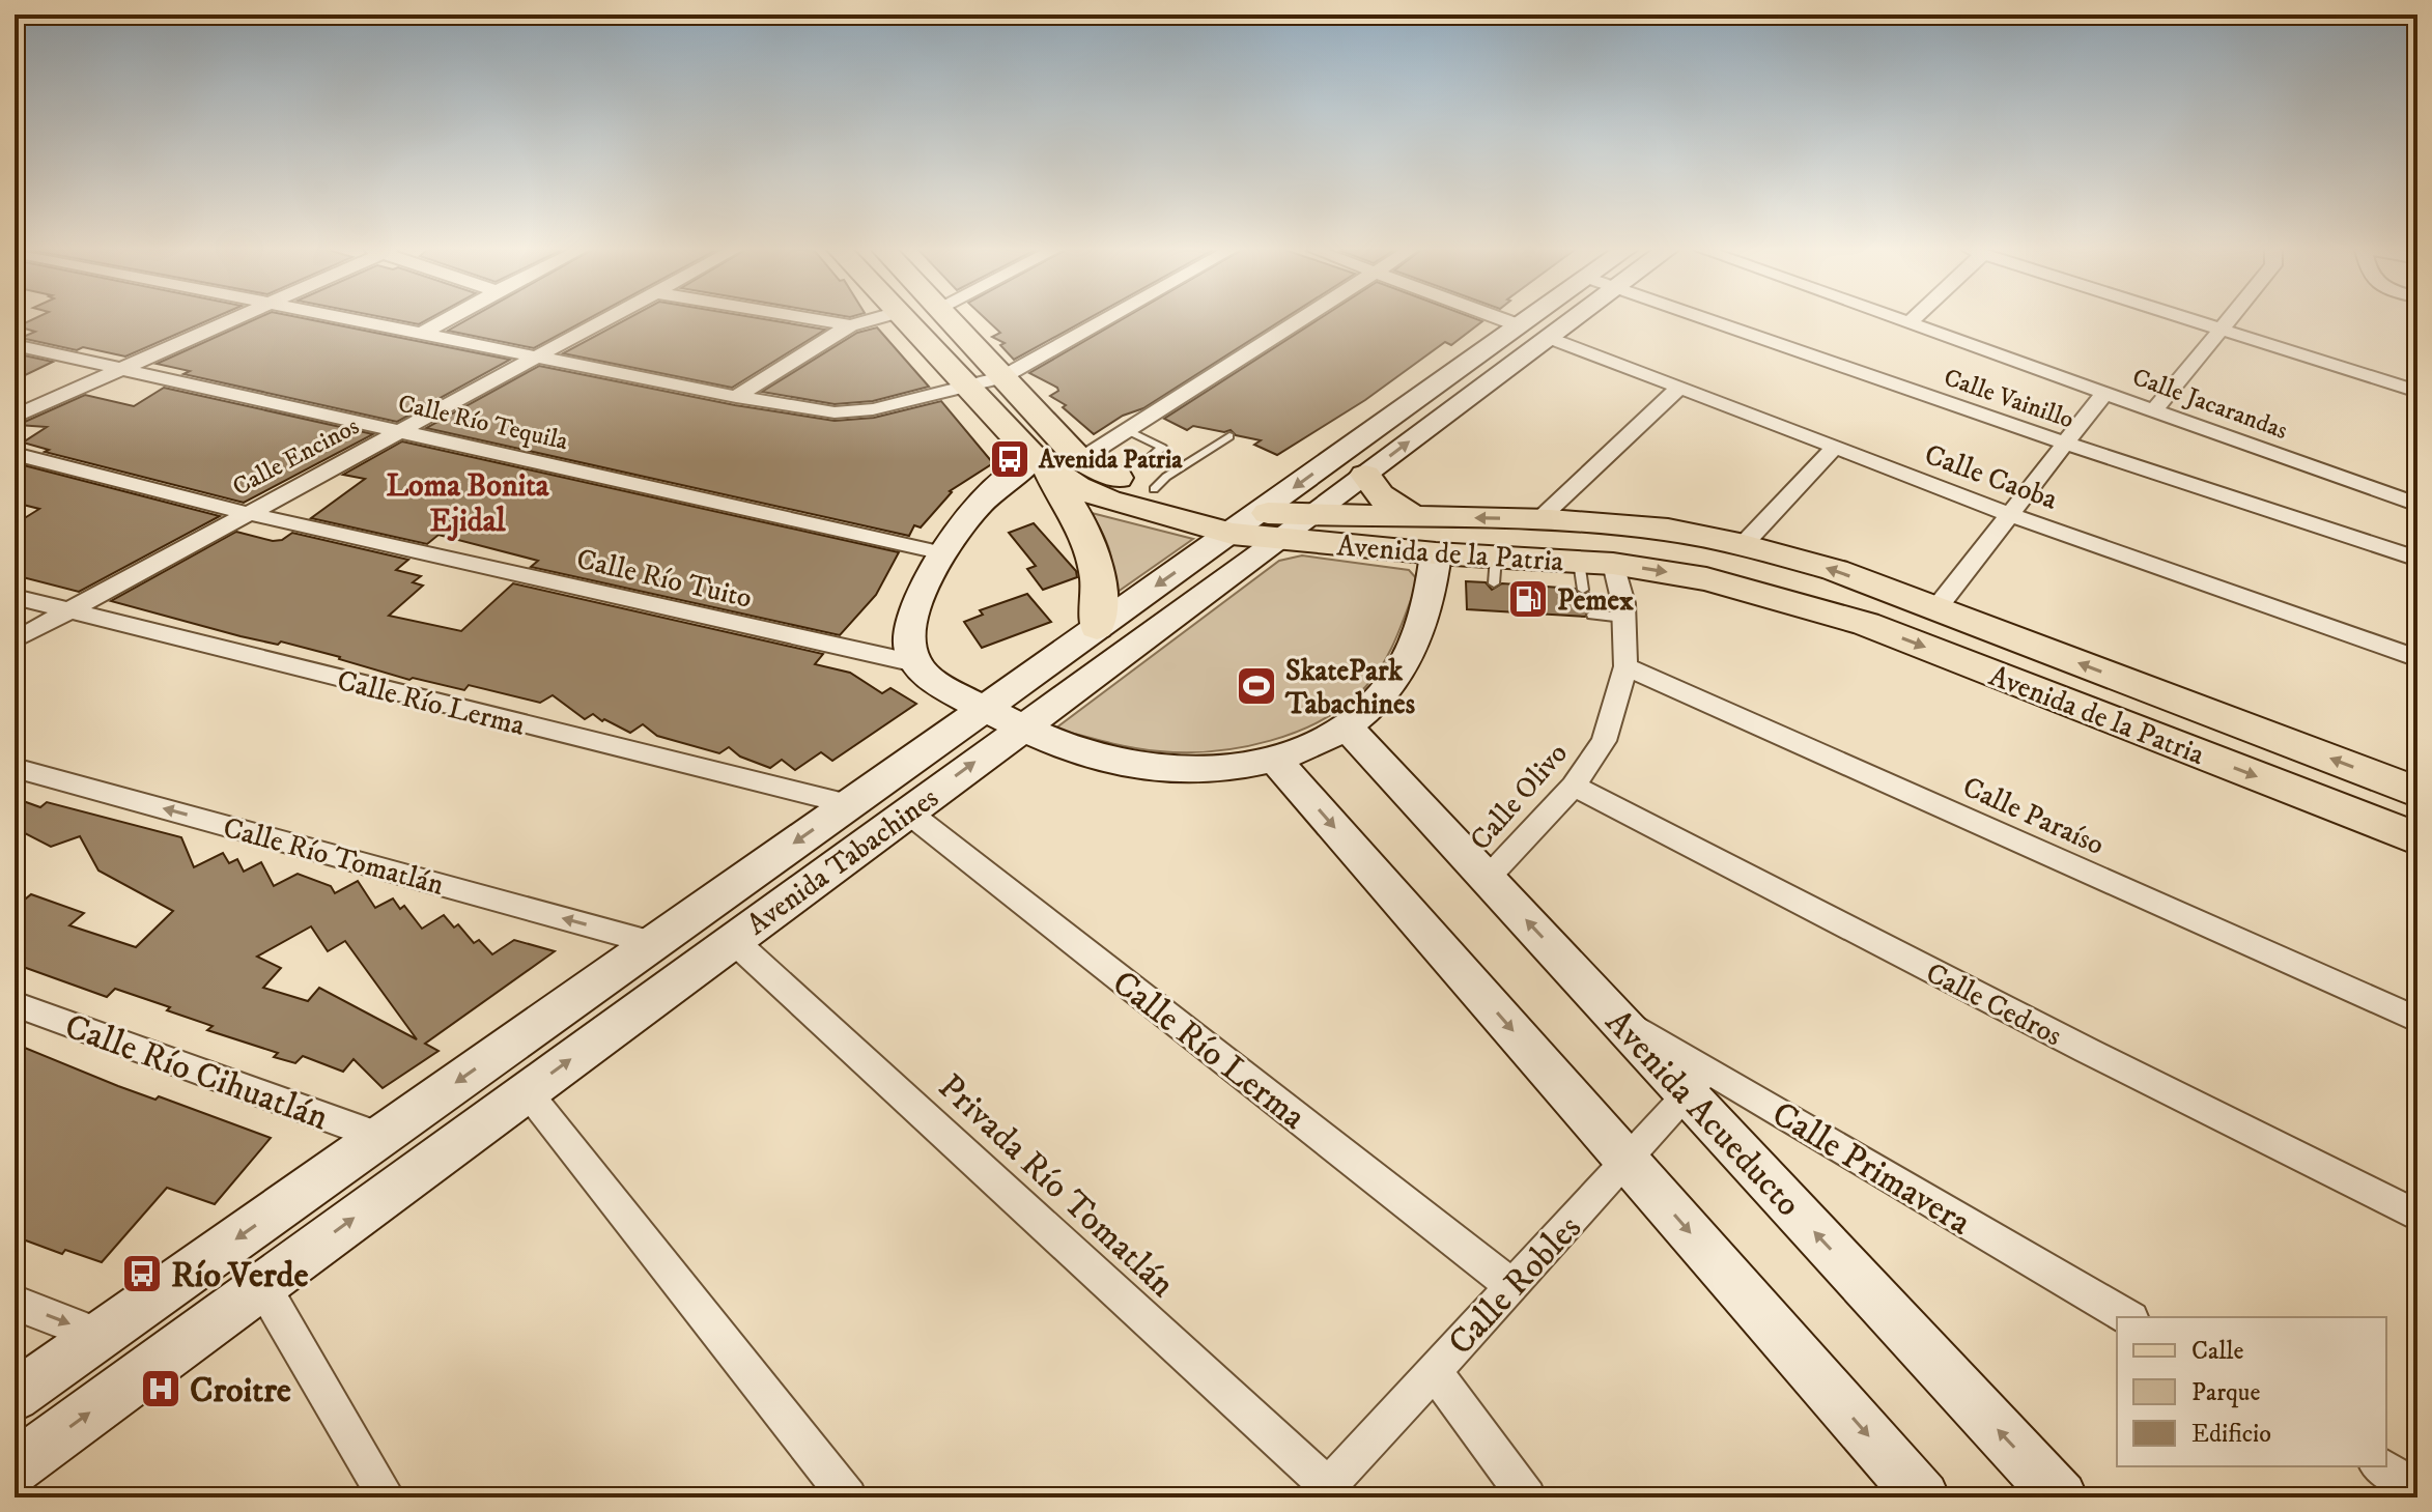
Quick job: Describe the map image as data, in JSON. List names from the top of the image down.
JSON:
{
  "streets": {
    "main road": ["Avenida de la Patria"],
    "street": [
      "Calle Vainillo",
      "Calle Jacarandas",
      "Calle Río Tequila",
      "Calle Encinos",
      "Calle Caoba",
      "Calle Río Tuito",
      "Calle Río Lerma",
      "Calle Olivo",
      "Calle Paraíso",
      "Calle Río Tomatlán",
      "Avenida Tabachines",
      "Calle Cedros",
      "Calle Río Cihuatlán",
      "Avenida Acueducto",
      "Calle Primavera",
      "Privada Río Tomatlán",
      "Calle Robles"
    ]
  },
  "crossings": [
    ["Calle Río Tequila", "Calle Encinos"],
    ["Calle Río Tequila", "Avenida de la Patria"],
    ["Calle Río Tequila", "Calle Río Tuito"],
    ["Calle Río Tequila", "Avenida Tabachines"],
    ["Calle Encinos", "Calle Río Tuito"],
    ["Calle Encinos", "Calle Río Lerma"],
    ["Calle Caoba", "Avenida Tabachines"],
    ["Avenida de la Patria", "Calle Río Tuito"],
    ["Avenida de la Patria", "Calle Olivo"],
    ["Avenida de la Patria", "Avenida Tabachines"],
    ["Calle Río Tuito", "Avenida Tabachines"],
    ["Calle Río Lerma", "Avenida Tabachines"],
    ["Calle Río Lerma", "Calle Robles"],
    ["Calle Olivo", "Calle Paraíso"],
    ["Calle Olivo", "Calle Cedros"],
    ["Calle Olivo", "Avenida Acueducto"],
    ["Calle Río Tomatlán", "Avenida Tabachines"],
    ["Avenida Tabachines", "Calle Río Cihuatlán"],
    ["Avenida Tabachines", "Privada Río Tomatlán"],
    ["Avenida Acueducto", "Calle Primavera"],
    ["Avenida Acueducto", "Calle Robles"],
    ["Calle Primavera", "Calle Robles"],
    ["Privada Río Tomatlán", "Calle Robles"]
  ],
  "one_way": ["Calle Río Tomatlán"],
  "districts": ["Loma Bonita Ejidal"],
  "places": {
    "bus stop": ["Avenida Patria", "Río Verde"],
    "fuel station": ["Pemex"],
    "sports": ["SkatePark Tabachines"],
    "hospital": ["Croitre"]
  },
  "legend": ["Calle", "Parque", "Edificio"]
}
